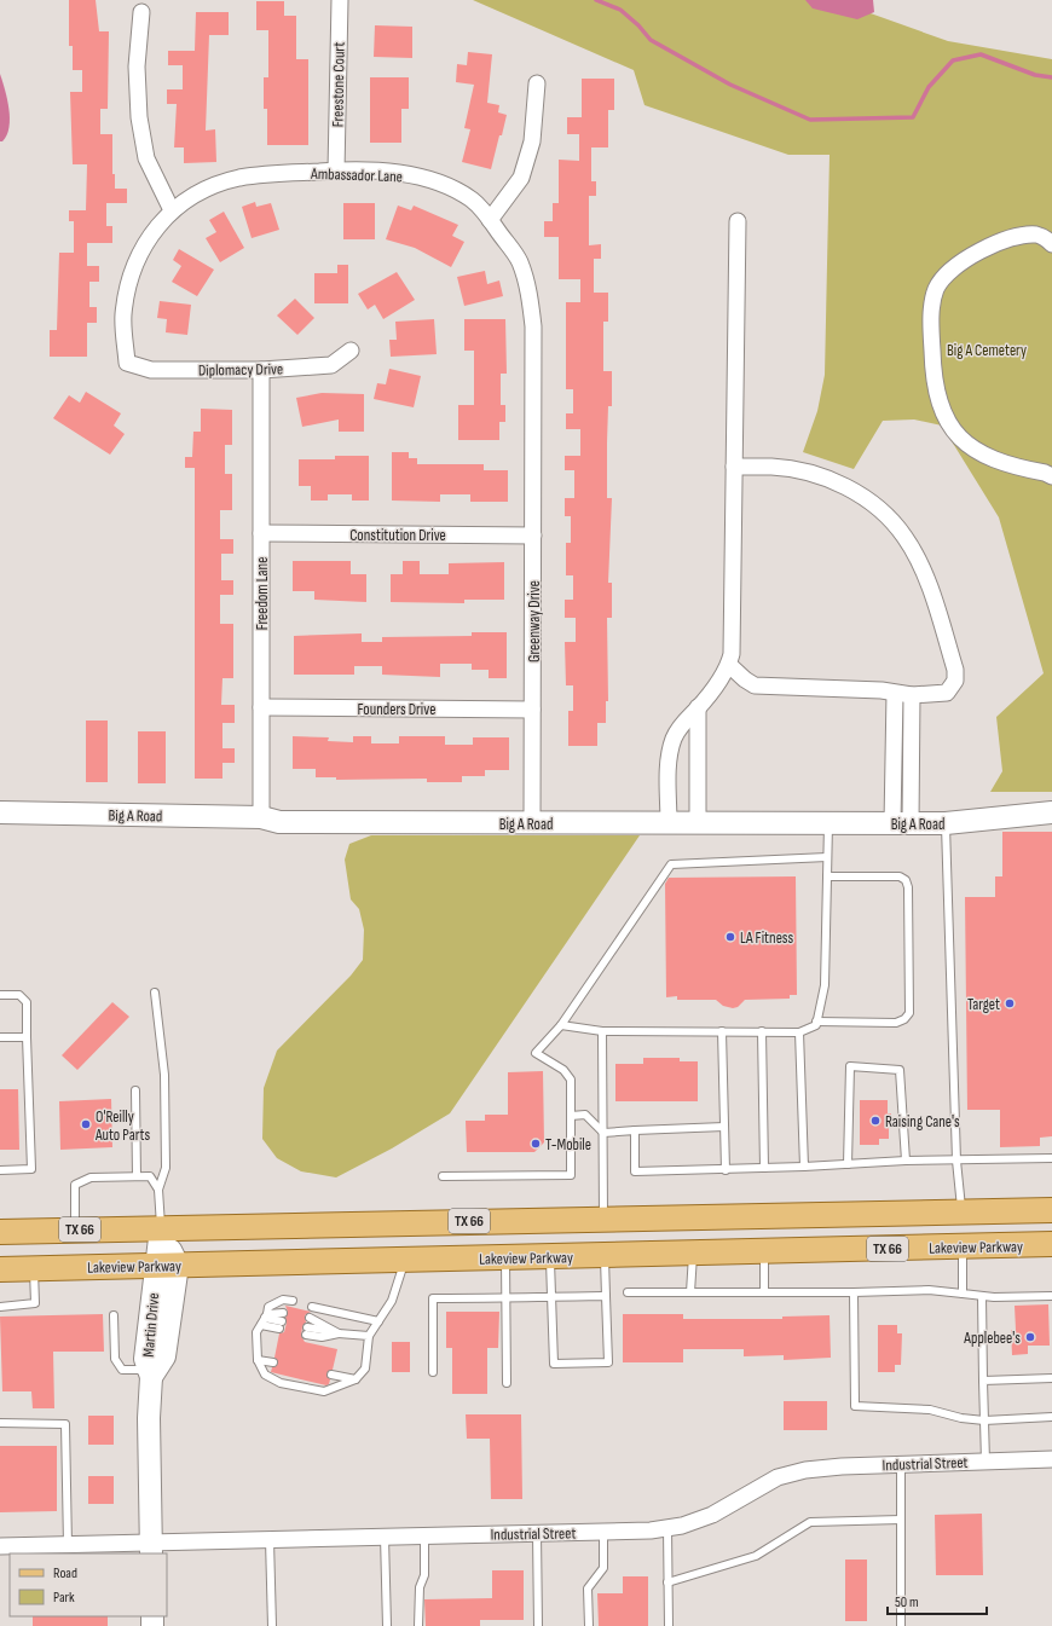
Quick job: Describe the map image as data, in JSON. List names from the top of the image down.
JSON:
{
  "streets": {
    "main road": ["TX 66", "Lakeview Parkway"],
    "street": [
      "Freestone Court",
      "Ambassador Lane",
      "Diplomacy Drive",
      "Constitution Drive",
      "Freedom Lane",
      "Greenway Drive",
      "Founders Drive",
      "Big A Road",
      "Martin Drive",
      "Industrial Street"
    ]
  },
  "crossings": [
    ["Freestone Court", "Ambassador Lane"],
    ["Ambassador Lane", "Diplomacy Drive"],
    ["Ambassador Lane", "Greenway Drive"],
    ["Diplomacy Drive", "Freedom Lane"],
    ["Constitution Drive", "Freedom Lane"],
    ["Constitution Drive", "Greenway Drive"],
    ["Freedom Lane", "Founders Drive"],
    ["Freedom Lane", "Big A Road"],
    ["Greenway Drive", "Founders Drive"],
    ["Greenway Drive", "Big A Road"],
    ["TX 66", "Martin Drive"],
    ["Lakeview Parkway", "Martin Drive"],
    ["Martin Drive", "Industrial Street"]
  ],
  "parks": ["Big A Cemetery"],
  "places": [
    "LA Fitness",
    "Target",
    "Raising Cane's",
    "O'Reilly Auto Parts",
    "T-Mobile",
    "Applebee's"
  ],
  "legend": ["Road", "Park"],
  "scale_bar": "50 m"
}
